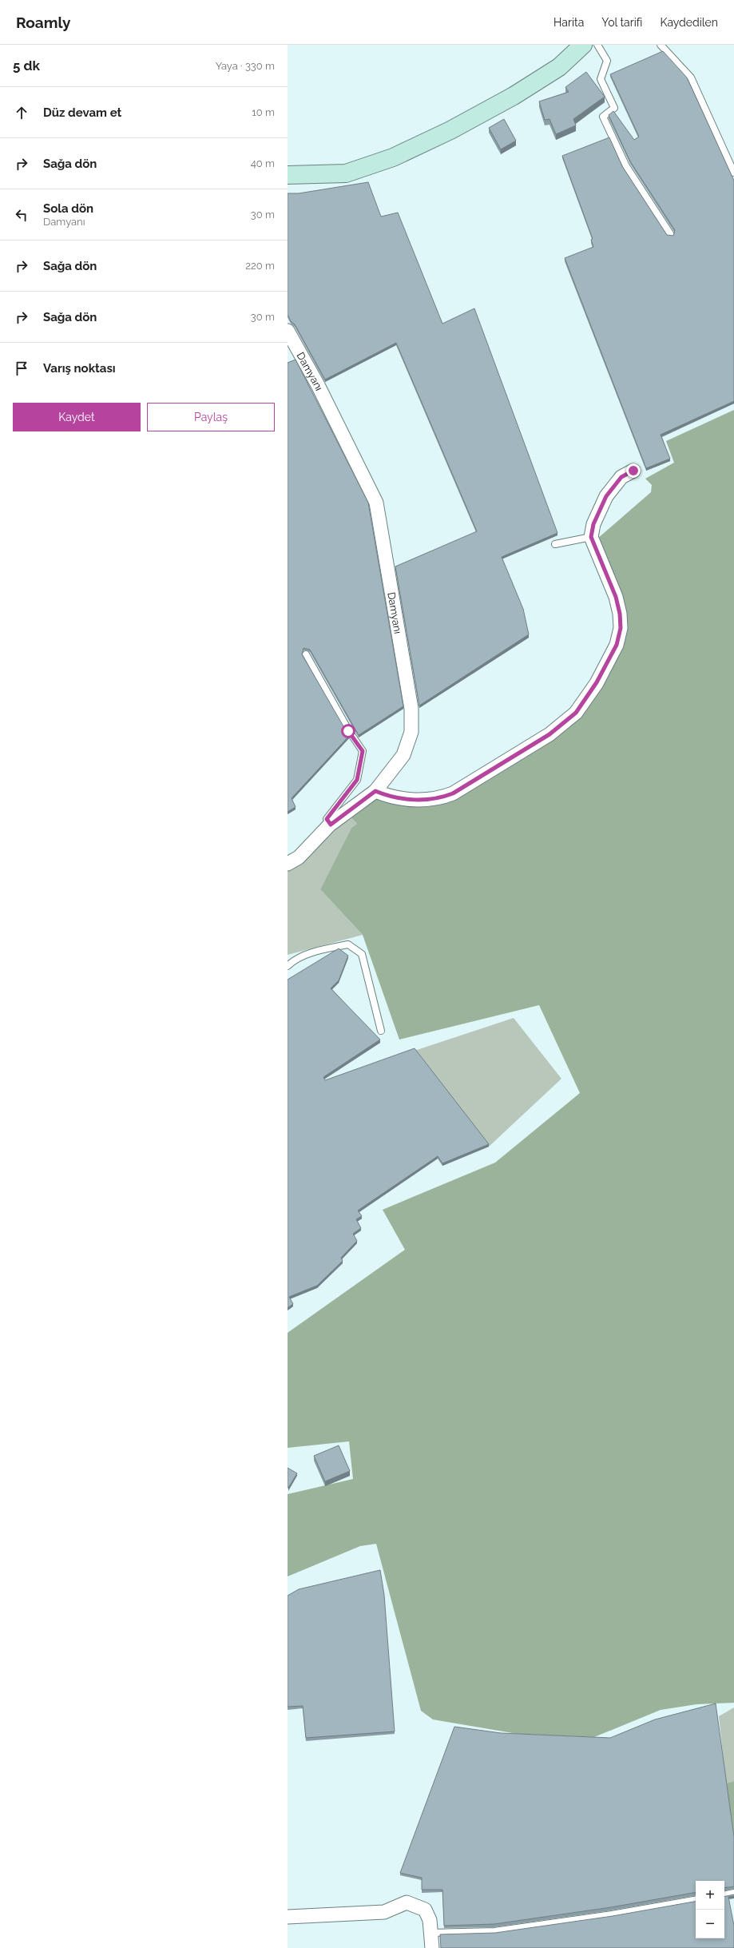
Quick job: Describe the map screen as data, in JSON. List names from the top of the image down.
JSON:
{
  "streets": {
    "street": ["Damyanı"]
  },
  "page": {
    "header": "Roamly",
    "nav": ["Harita", "Yol tarifi", "Kaydedilen"],
    "heading": ["5 dk", "Yaya · 330 m"],
    "list": [
      ["Düz devam et", "10 m"],
      ["Sağa dön", "40 m"],
      ["Sola dön", "Damyanı", "30 m"],
      ["Sağa dön", "220 m"],
      ["Sağa dön", "30 m"],
      "Varış noktası"
    ],
    "buttons": ["Kaydet", "Paylaş"],
    "map_buttons": ["+", "−"]
  }
}
